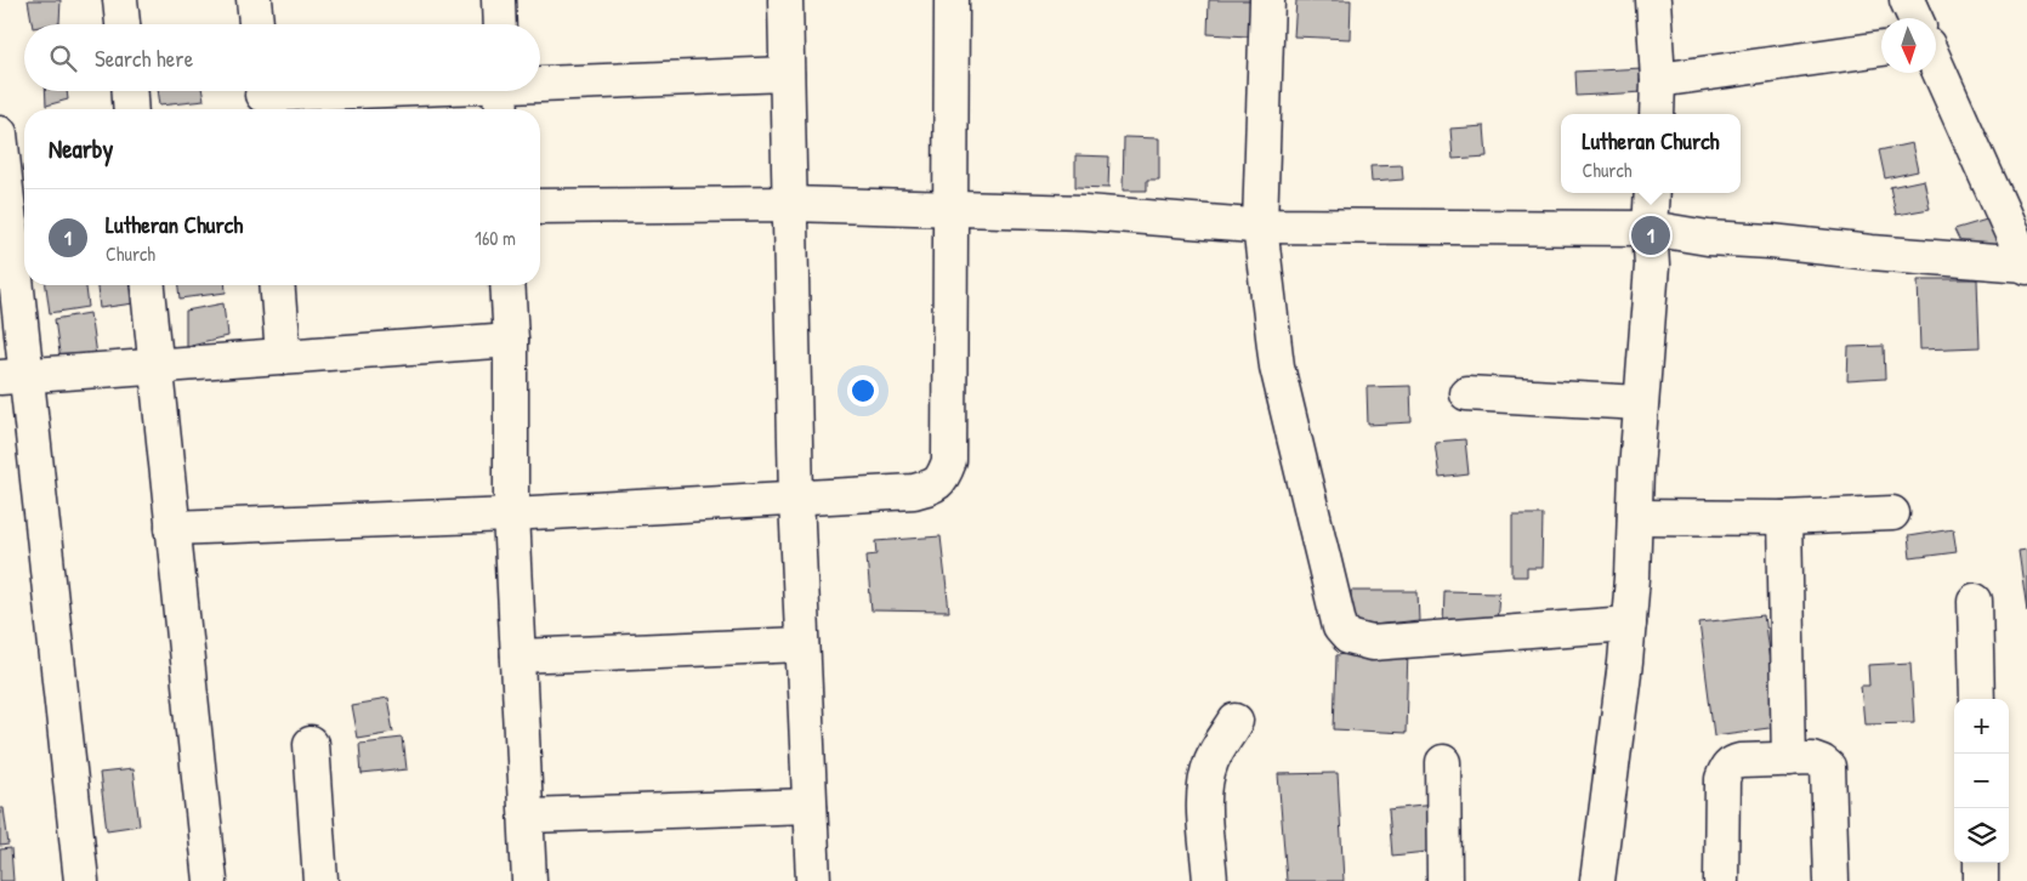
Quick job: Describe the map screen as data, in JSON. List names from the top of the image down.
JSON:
{
  "north": "bottom",
  "page": {
    "search": "Search here",
    "heading": "Nearby",
    "popup": ["Lutheran Church", "Church"],
    "list": [
      {
        "mark": "1",
        "name": "Lutheran Church",
        "note": "Church",
        "value": "160 m"
      }
    ],
    "pins": "1",
    "map_buttons": ["+", "−"]
  }
}
